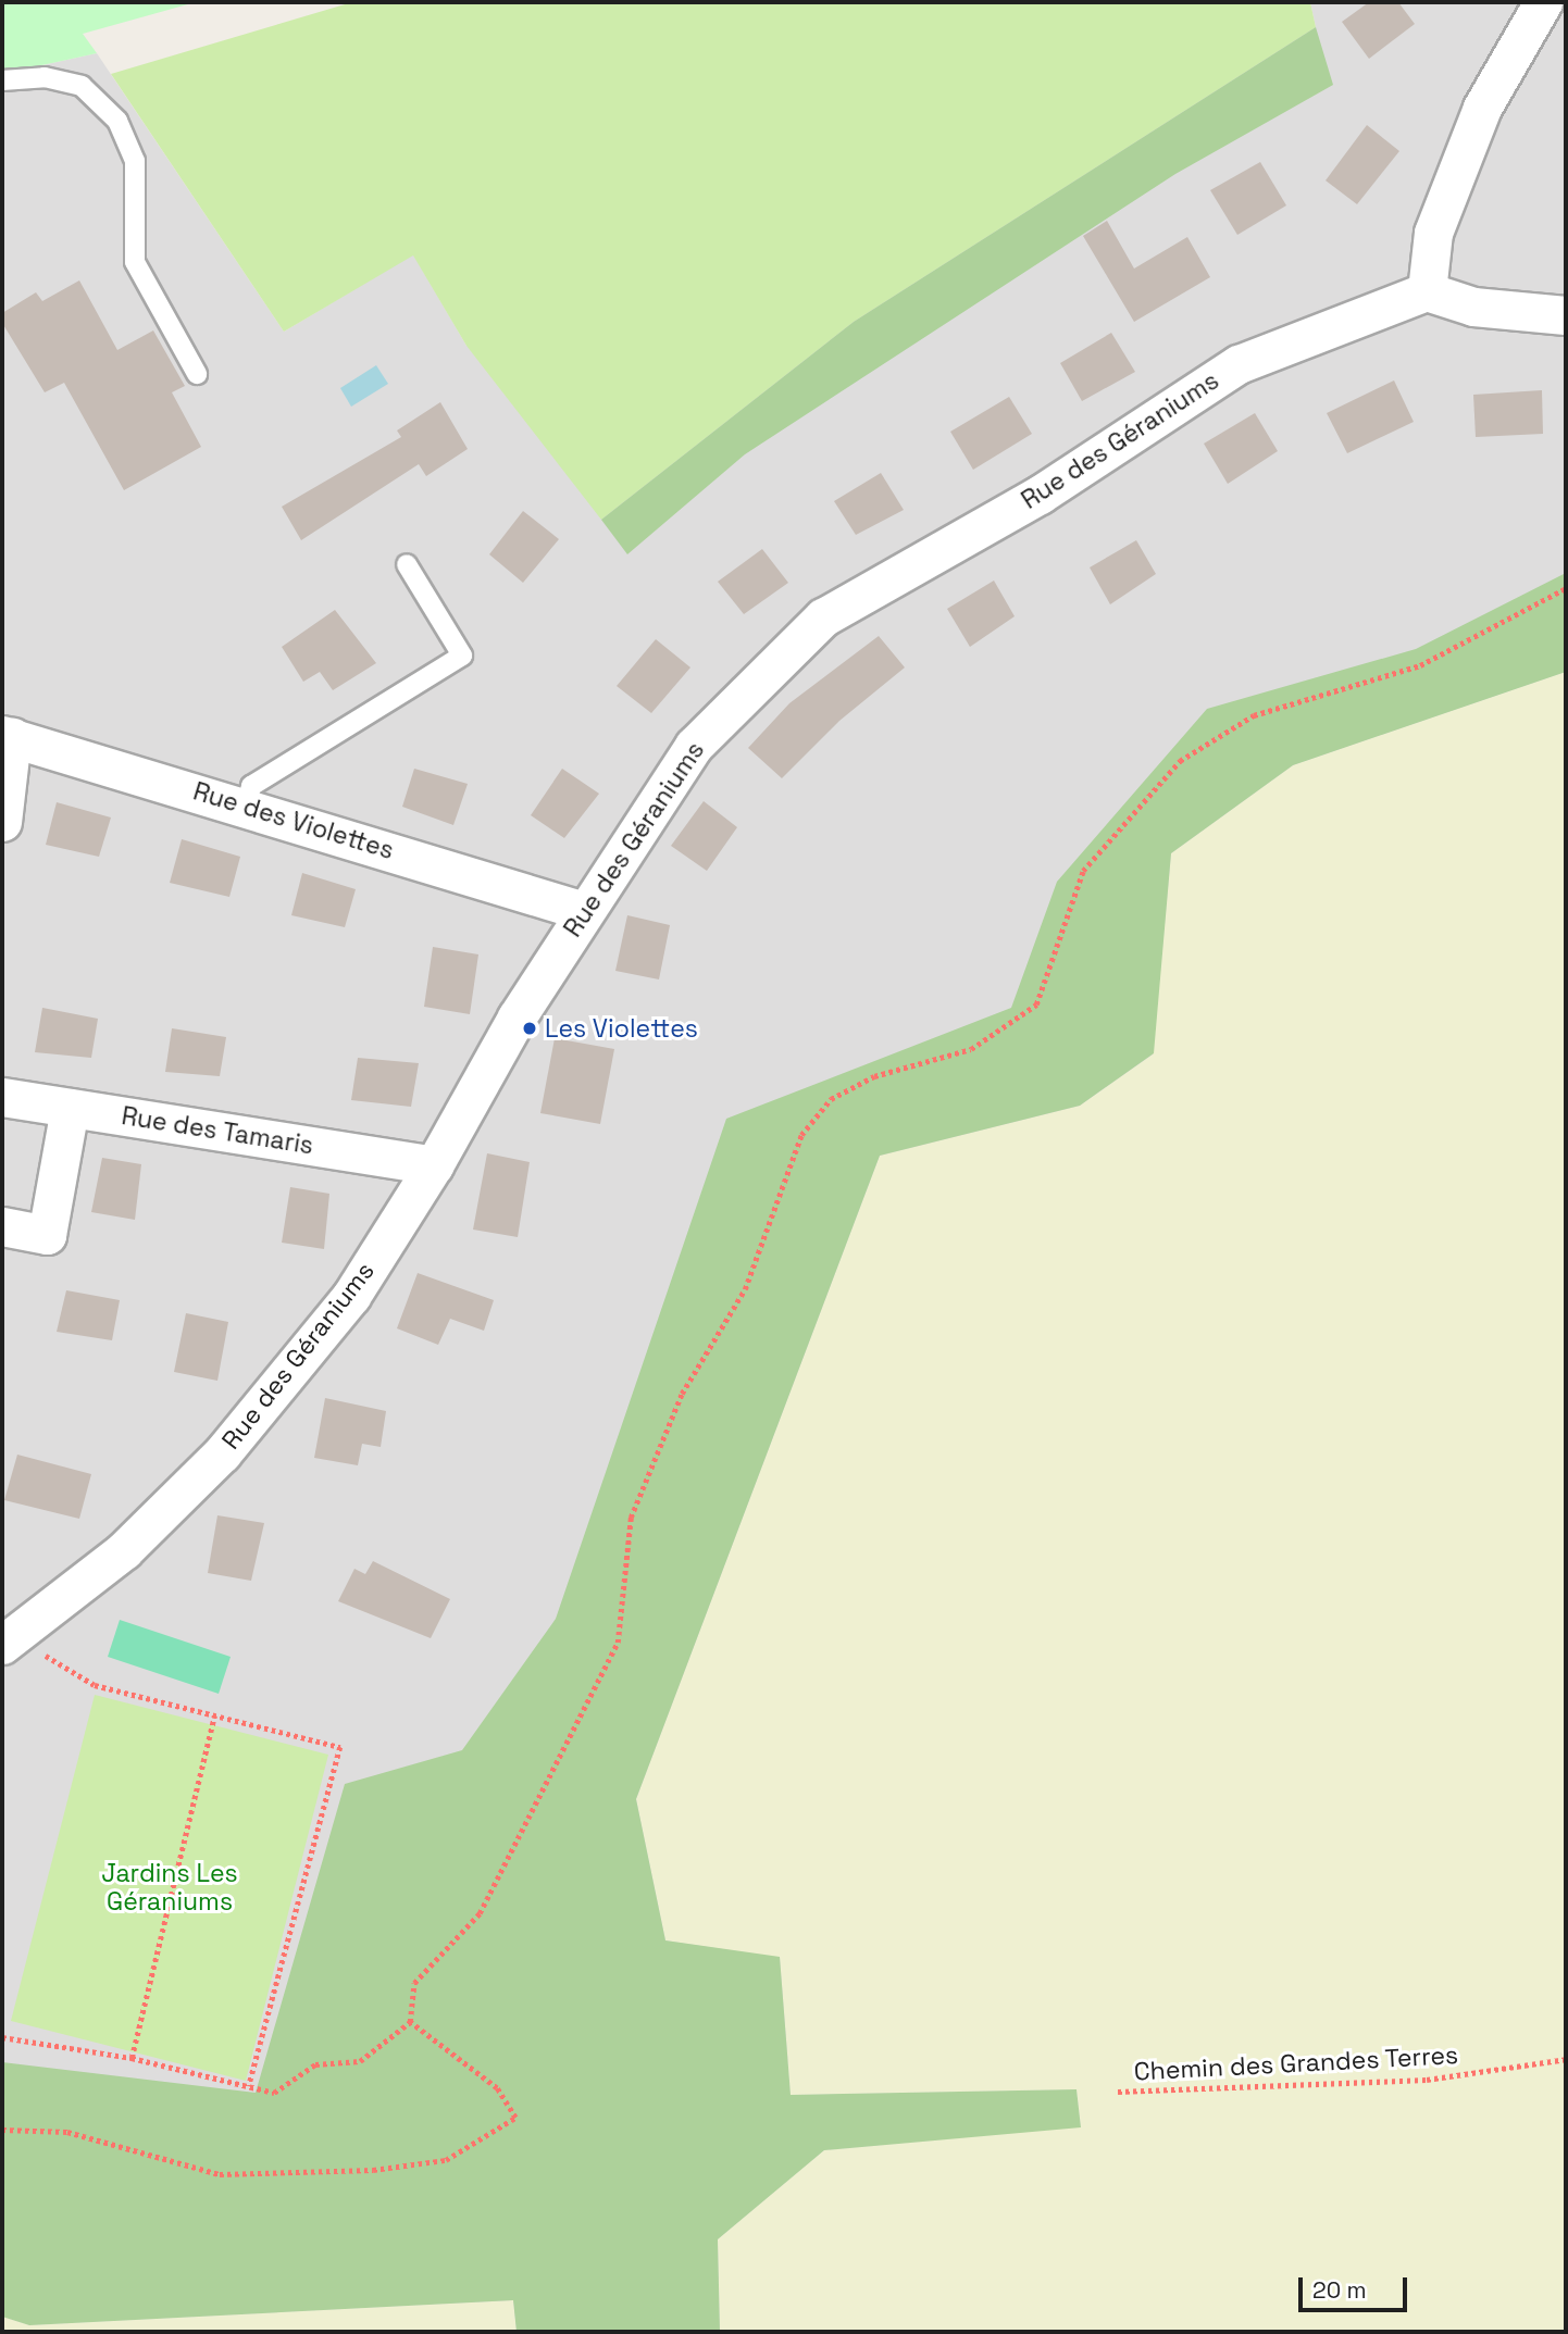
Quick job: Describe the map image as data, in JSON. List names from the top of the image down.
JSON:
{
  "streets": {
    "street": ["Rue des Géraniums", "Rue des Violettes", "Rue des Tamaris"],
    "path": ["Chemin des Grandes Terres"]
  },
  "crossings": [
    ["Rue des Géraniums", "Rue des Violettes"],
    ["Rue des Géraniums", "Rue des Tamaris"]
  ],
  "parks": ["Jardins Les Géraniums"],
  "places": ["Les Violettes"],
  "scale_bar": "20 m"
}
